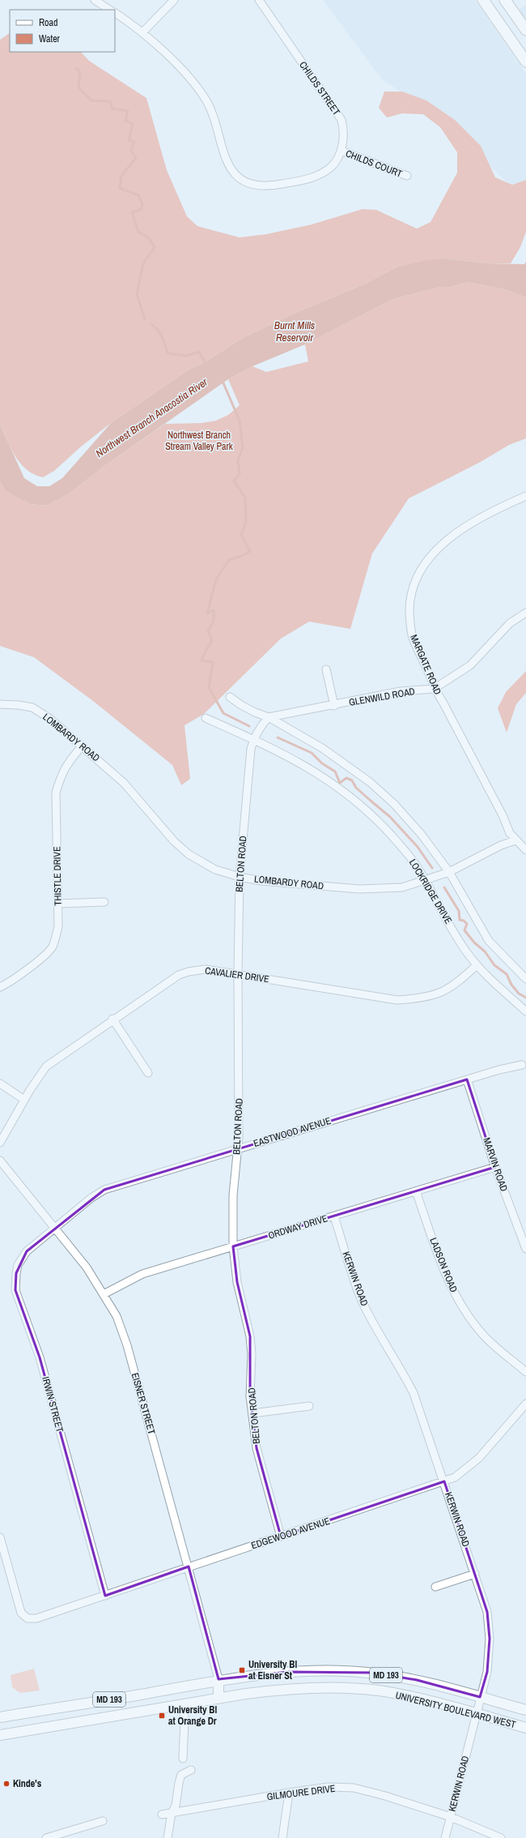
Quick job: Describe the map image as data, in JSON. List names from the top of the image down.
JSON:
{
  "streets": {
    "main road": ["MD 193", "UNIVERSITY BOULEVARD WEST"],
    "street": [
      "CHILDS STREET",
      "CHILDS COURT",
      "MARGATE ROAD",
      "GLENWILD ROAD",
      "LOMBARDY ROAD",
      "BELTON ROAD",
      "THISTLE DRIVE",
      "LOCKRIDGE DRIVE",
      "CAVALIER DRIVE",
      "EASTWOOD AVENUE",
      "MARVIN ROAD",
      "ORDWAY DRIVE",
      "LADSON ROAD",
      "KERWIN ROAD",
      "EISNER STREET",
      "IRWIN STREET",
      "EDGEWOOD AVENUE",
      "GILMOURE DRIVE"
    ]
  },
  "crossings": [
    ["CHILDS STREET", "CHILDS COURT"],
    ["MARGATE ROAD", "GLENWILD ROAD"],
    ["MARGATE ROAD", "LOMBARDY ROAD"],
    ["GLENWILD ROAD", "BELTON ROAD"],
    ["LOMBARDY ROAD", "BELTON ROAD"],
    ["LOMBARDY ROAD", "THISTLE DRIVE"],
    ["LOMBARDY ROAD", "LOCKRIDGE DRIVE"],
    ["BELTON ROAD", "LOCKRIDGE DRIVE"],
    ["BELTON ROAD", "CAVALIER DRIVE"],
    ["BELTON ROAD", "EASTWOOD AVENUE"],
    ["BELTON ROAD", "ORDWAY DRIVE"],
    ["BELTON ROAD", "EDGEWOOD AVENUE"],
    ["LOCKRIDGE DRIVE", "CAVALIER DRIVE"],
    ["EASTWOOD AVENUE", "MARVIN ROAD"],
    ["EASTWOOD AVENUE", "EISNER STREET"],
    ["EASTWOOD AVENUE", "IRWIN STREET"],
    ["MARVIN ROAD", "ORDWAY DRIVE"],
    ["ORDWAY DRIVE", "LADSON ROAD"],
    ["ORDWAY DRIVE", "KERWIN ROAD"],
    ["ORDWAY DRIVE", "EISNER STREET"],
    ["KERWIN ROAD", "EDGEWOOD AVENUE"],
    ["KERWIN ROAD", "UNIVERSITY BOULEVARD WEST"],
    ["KERWIN ROAD", "GILMOURE DRIVE"],
    ["EISNER STREET", "IRWIN STREET"],
    ["EISNER STREET", "EDGEWOOD AVENUE"],
    ["EISNER STREET", "UNIVERSITY BOULEVARD WEST"],
    ["IRWIN STREET", "EDGEWOOD AVENUE"]
  ],
  "water": ["Burnt Mills Reservoir", "Northwest Branch Anacostia River"],
  "parks": ["Northwest Branch Stream Valley Park"],
  "places": {
    "transit": ["University Bl at Eisner St", "University Bl at Orange Dr"],
    "other": ["Kinde's"]
  },
  "legend": ["Road", "Water"]
}
